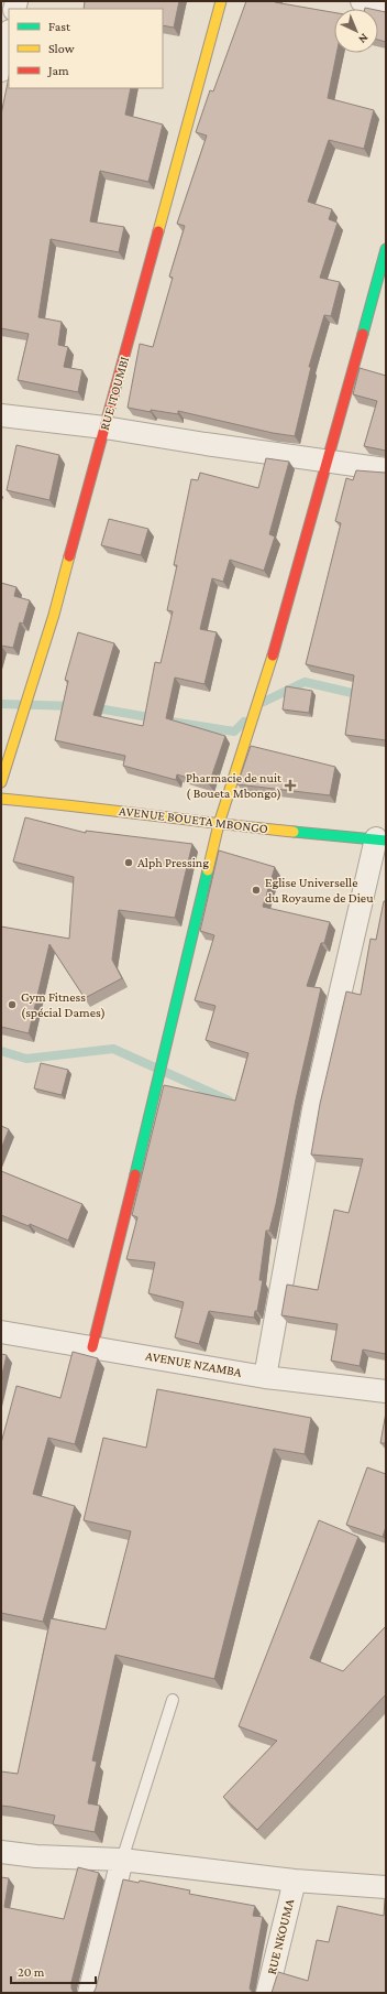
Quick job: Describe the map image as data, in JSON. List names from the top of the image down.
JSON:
{
  "streets": {
    "street": [
      "RUE ITOUMBI",
      "AVENUE BOUETA MBONGO",
      "AVENUE NZAMBA",
      "RUE NKOUMA"
    ]
  },
  "places": {
    "health": ["Pharmacie de nuit ( Boueta Mbongo)"],
    "other": ["Alph Pressing", "Eglise Universelle du Royaume de Dieu", "Gym Fitness (spécial Dames)"]
  },
  "legend": ["Fast", "Slow", "Jam"],
  "scale_bar": "20 m",
  "north": "bottom right"
}
